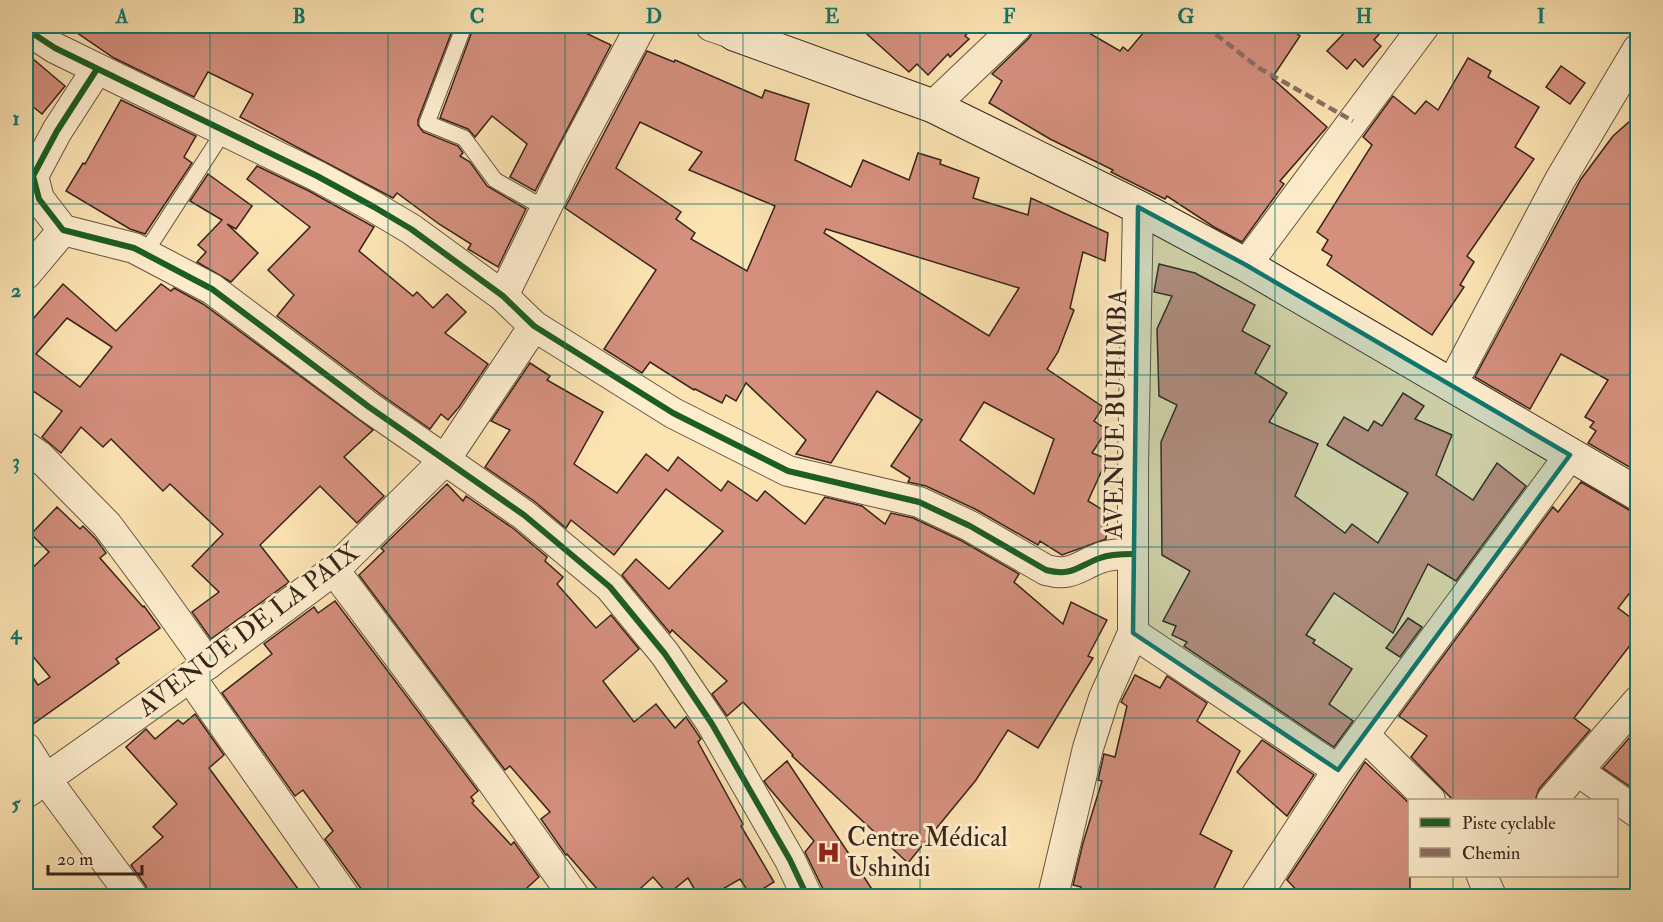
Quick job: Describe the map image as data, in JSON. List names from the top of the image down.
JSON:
{
  "streets": {
    "street": ["AVENUE BUHIMBA", "AVENUE DE LA PAIX"]
  },
  "places": {
    "hospital": ["Centre Médical Ushindi"]
  },
  "legend": ["Piste cyclable", "Chemin"],
  "scale_bar": "20 m",
  "grid": {
    "columns": [
      "A",
      "B",
      "C",
      "D",
      "E",
      "F",
      "G",
      "H",
      "I"
    ],
    "rows": [
      "1",
      "2",
      "3",
      "4",
      "5"
    ]
  }
}
